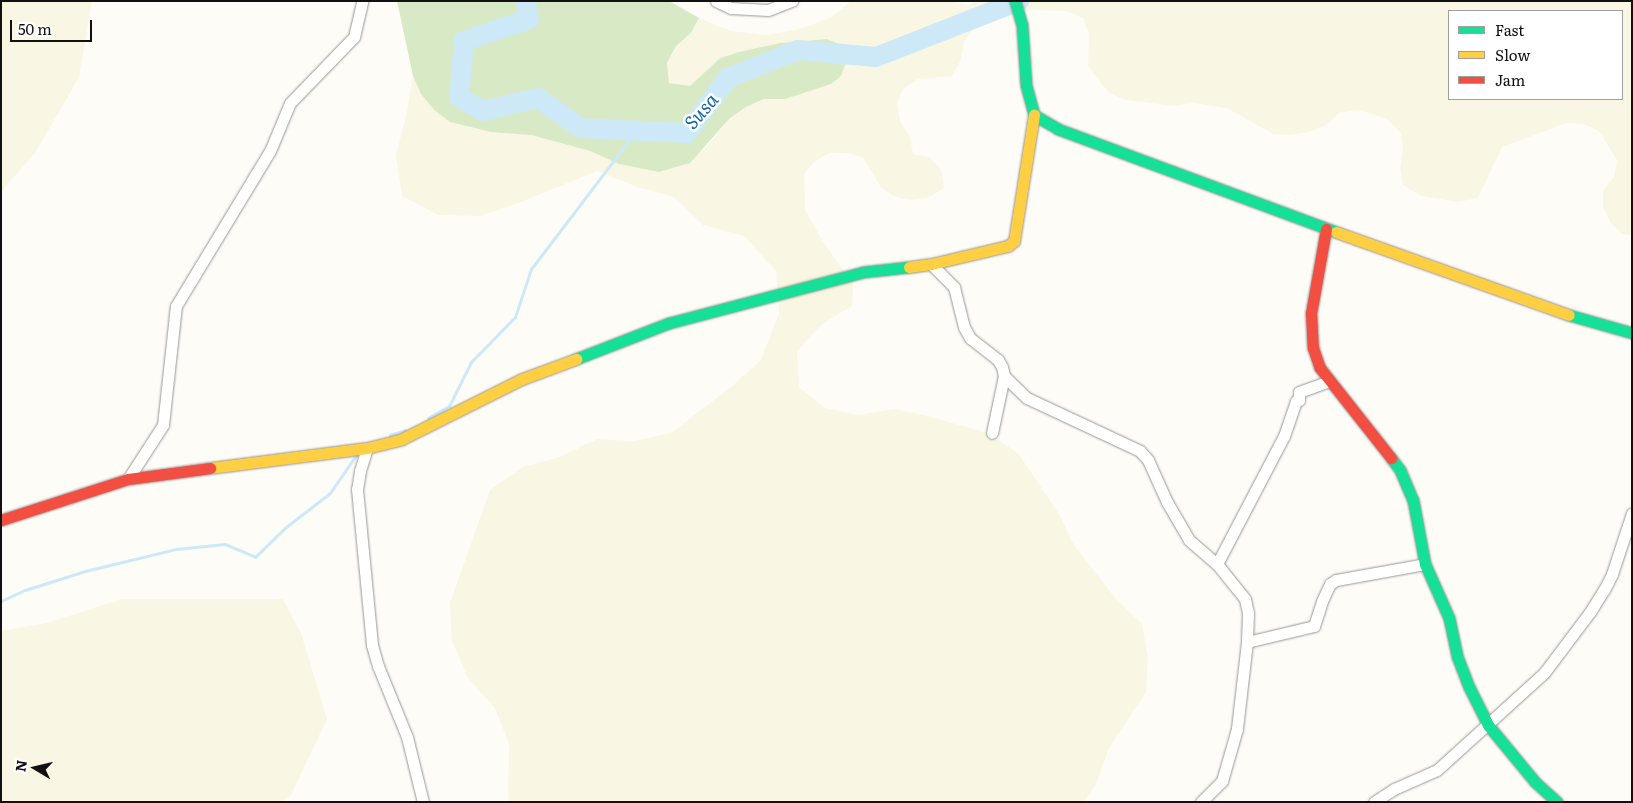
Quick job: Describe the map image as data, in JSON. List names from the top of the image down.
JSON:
{
  "water": ["Susa"],
  "legend": ["Fast", "Slow", "Jam"],
  "scale_bar": "50 m",
  "north": "left"
}
